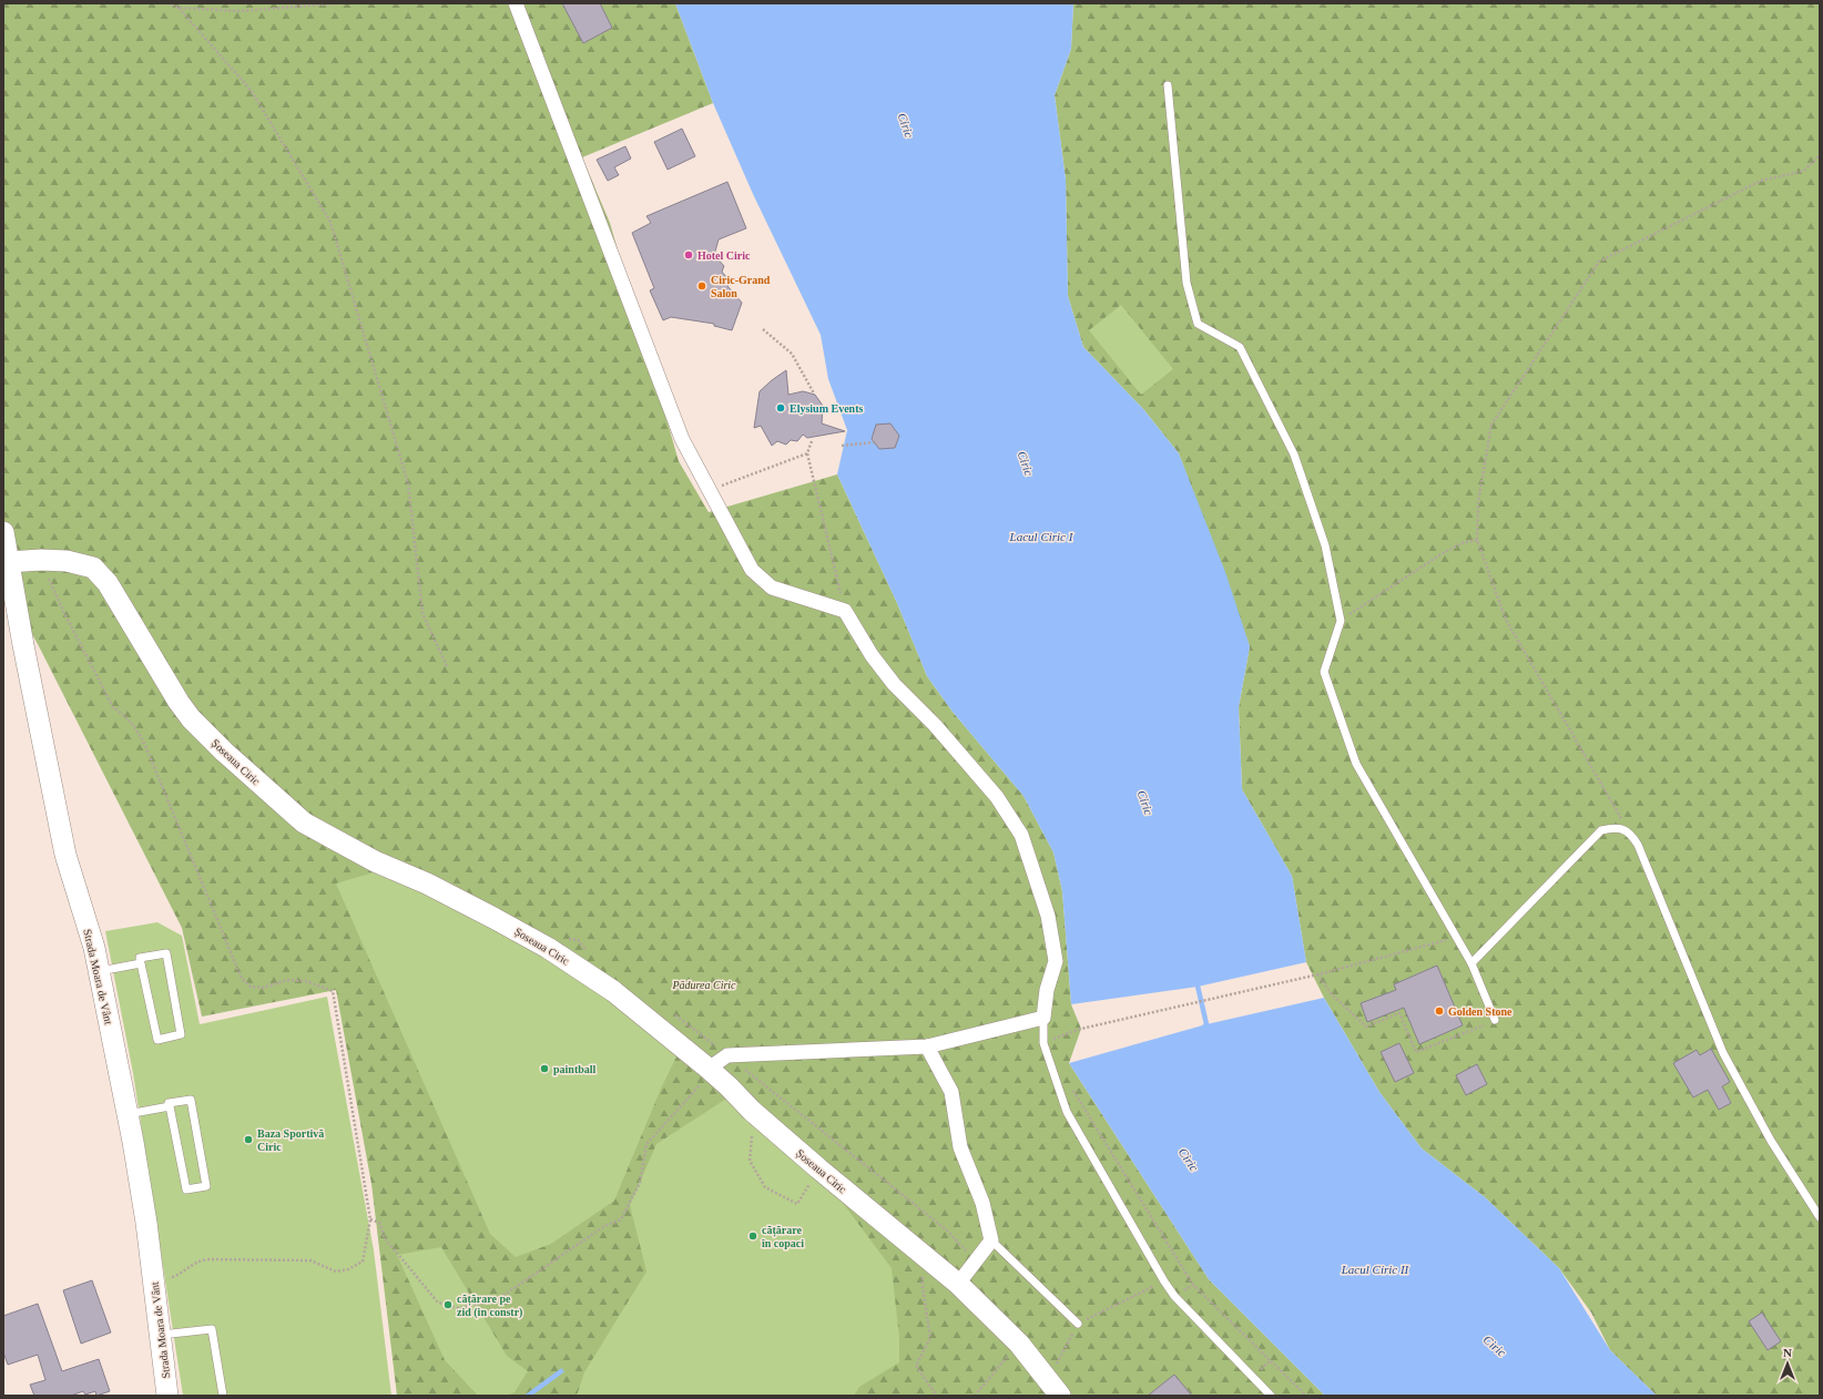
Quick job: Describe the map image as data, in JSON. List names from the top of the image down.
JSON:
{
  "streets": {
    "main road": ["Șoseaua Ciric", "Strada Moara de Vânt"]
  },
  "crossings": [
    ["Șoseaua Ciric", "Strada Moara de Vânt"]
  ],
  "water": ["Ciric", "Lacul Ciric I", "Lacul Ciric II"],
  "parks": ["Pădurea Ciric"],
  "places": [
    "Hotel Ciric",
    "Ciric-Grand Salon",
    "Elysium Events",
    "Golden Stone",
    "paintball",
    "Baza Sportivă Ciric",
    "cățărare în copaci",
    "cățărare pe zid (in constr)"
  ],
  "north": "top"
}
